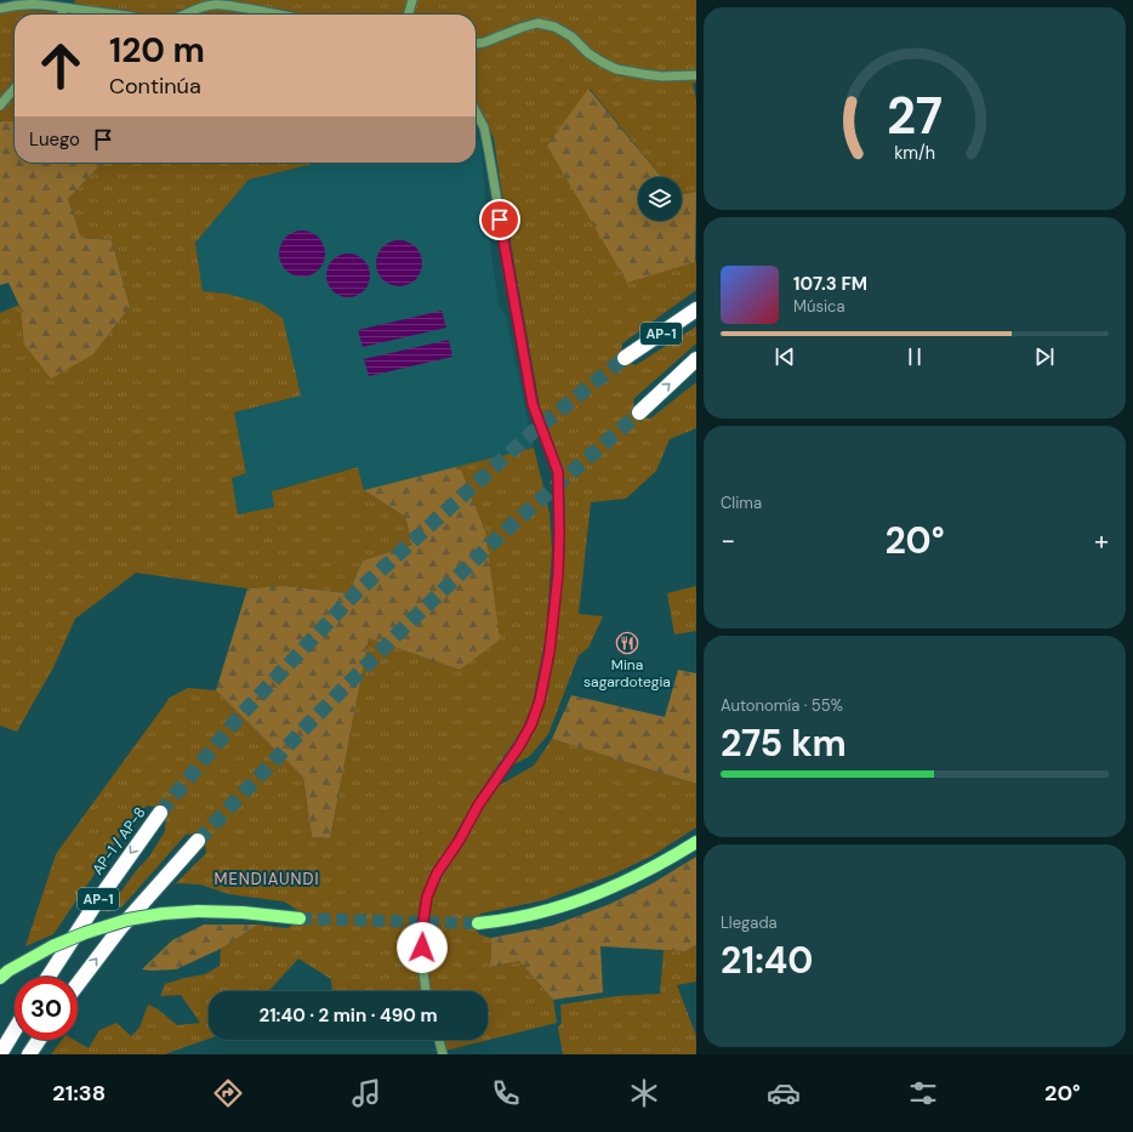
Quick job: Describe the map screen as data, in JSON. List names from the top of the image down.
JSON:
{
  "streets": {
    "highway": ["AP-1", "AP-1 / AP-8"]
  },
  "districts": ["MENDIAUNDI"],
  "places": {
    "restaurant": ["Mina sagardotegia"]
  },
  "page": {
    "turn": ["120 m", "Continúa"],
    "then": "Luego",
    "song": ["107.3 FM", "Música"],
    "tile": [
      "Clima",
      ["Autonomía · 55%", "275 km"],
      ["Llegada", "21:40"]
    ],
    "heat": ["−", "20°", "+"],
    "limit": "30",
    "trip": "21:40 · 2 min · 490 m",
    "tabs": ["21:38", "20°"],
    "gauge": ["27", "km/h"]
  }
}
